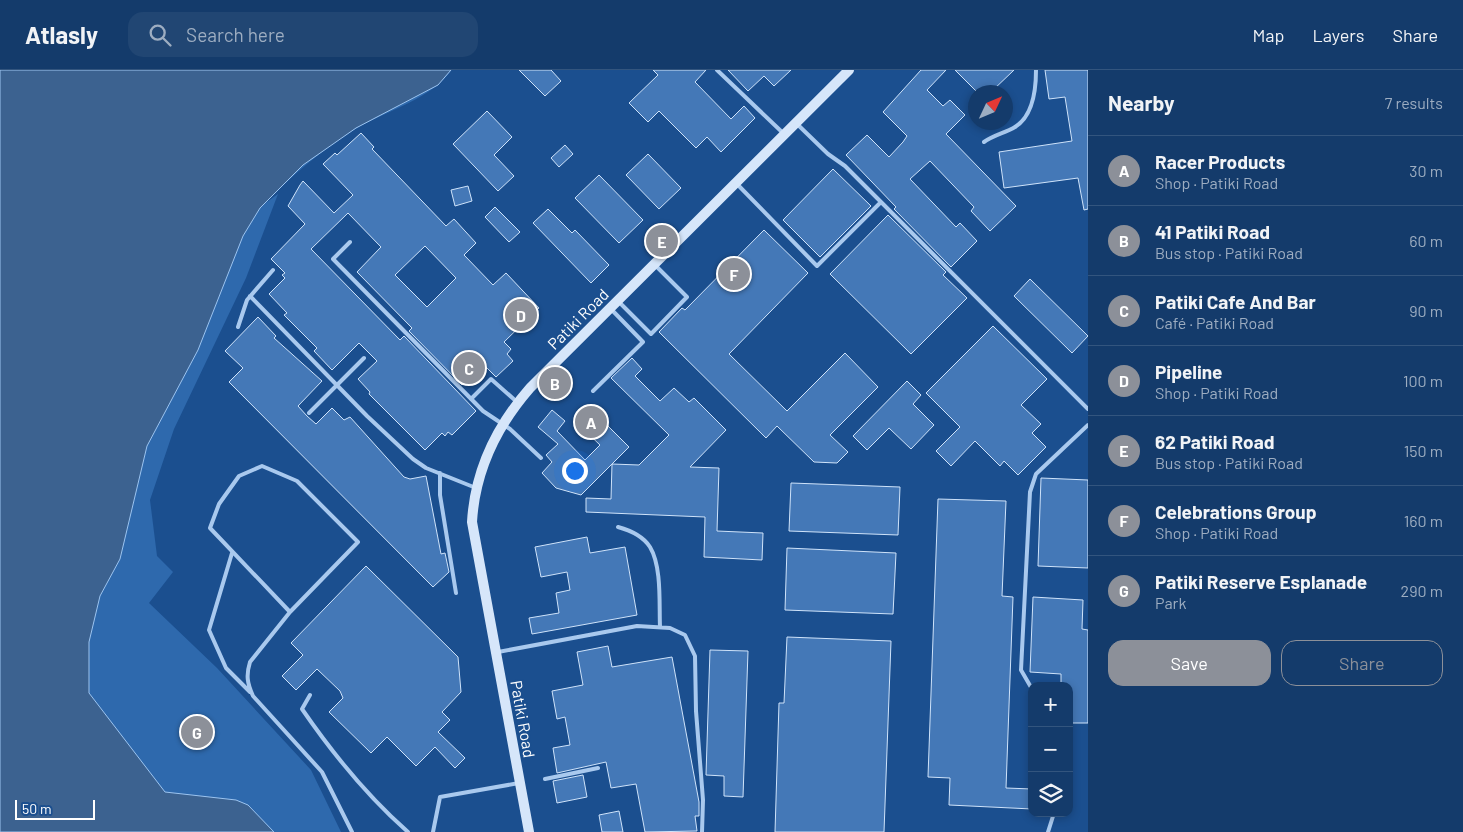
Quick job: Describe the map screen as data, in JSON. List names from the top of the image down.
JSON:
{
  "streets": {
    "main road": ["Patiki Road"]
  },
  "scale_bar": "50 m",
  "north": "top right",
  "page": {
    "header": "Atlasly",
    "search": "Search here",
    "nav": ["Map", "Layers", "Share"],
    "heading": ["Nearby", "7 results"],
    "list": [
      {
        "mark": "A",
        "name": "Racer Products",
        "note": "Shop · Patiki Road",
        "value": "30 m"
      },
      {
        "mark": "B",
        "name": "41 Patiki Road",
        "note": "Bus stop · Patiki Road",
        "value": "60 m"
      },
      {
        "mark": "C",
        "name": "Patiki Cafe And Bar",
        "note": "Café · Patiki Road",
        "value": "90 m"
      },
      {
        "mark": "D",
        "name": "Pipeline",
        "note": "Shop · Patiki Road",
        "value": "100 m"
      },
      {
        "mark": "E",
        "name": "62 Patiki Road",
        "note": "Bus stop · Patiki Road",
        "value": "150 m"
      },
      {
        "mark": "F",
        "name": "Celebrations Group",
        "note": "Shop · Patiki Road",
        "value": "160 m"
      },
      {
        "mark": "G",
        "name": "Patiki Reserve Esplanade",
        "note": "Park",
        "value": "290 m"
      }
    ],
    "pins": [
      "E",
      "F",
      "D",
      "C",
      "B",
      "A",
      "G"
    ],
    "buttons": ["Save", "Share"],
    "map_buttons": ["+", "−"],
    "scale": "50 m"
  }
}
